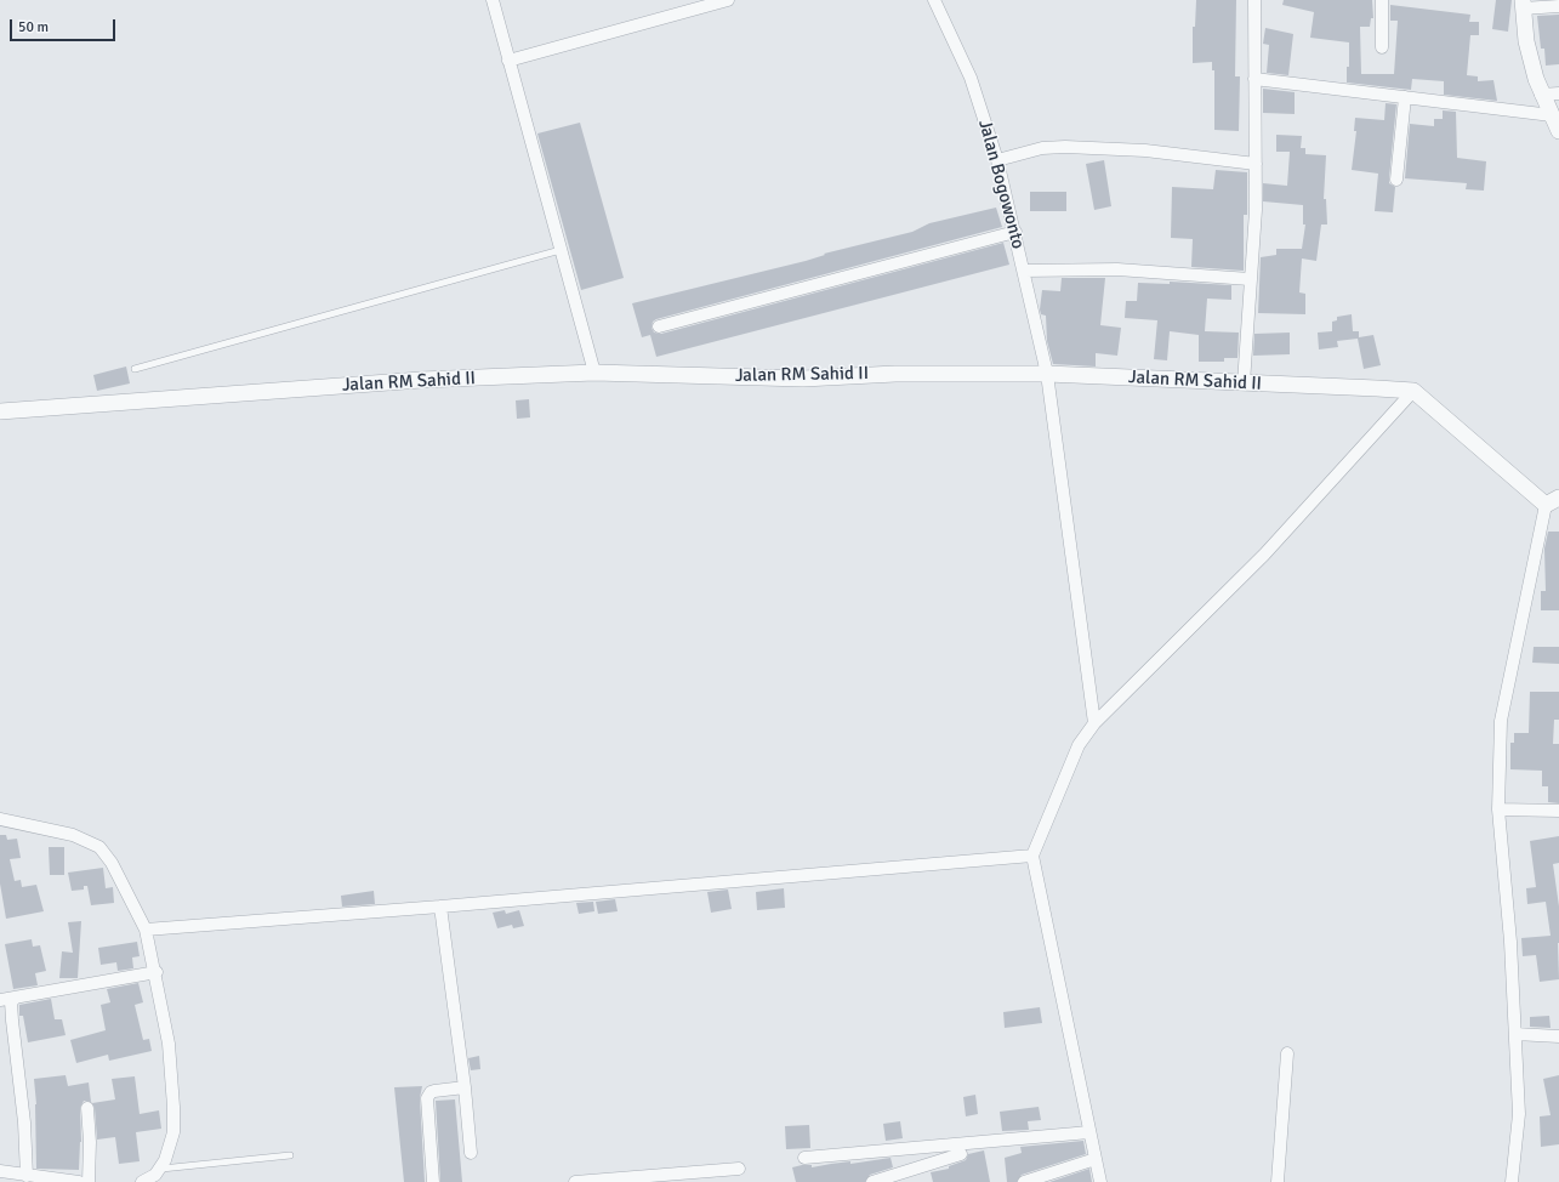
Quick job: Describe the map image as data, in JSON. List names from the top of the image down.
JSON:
{
  "streets": {
    "street": ["Jalan Bogowonto", "Jalan RM Sahid II"]
  },
  "crossings": [
    ["Jalan Bogowonto", "Jalan RM Sahid II"]
  ],
  "scale_bar": "50 m"
}
